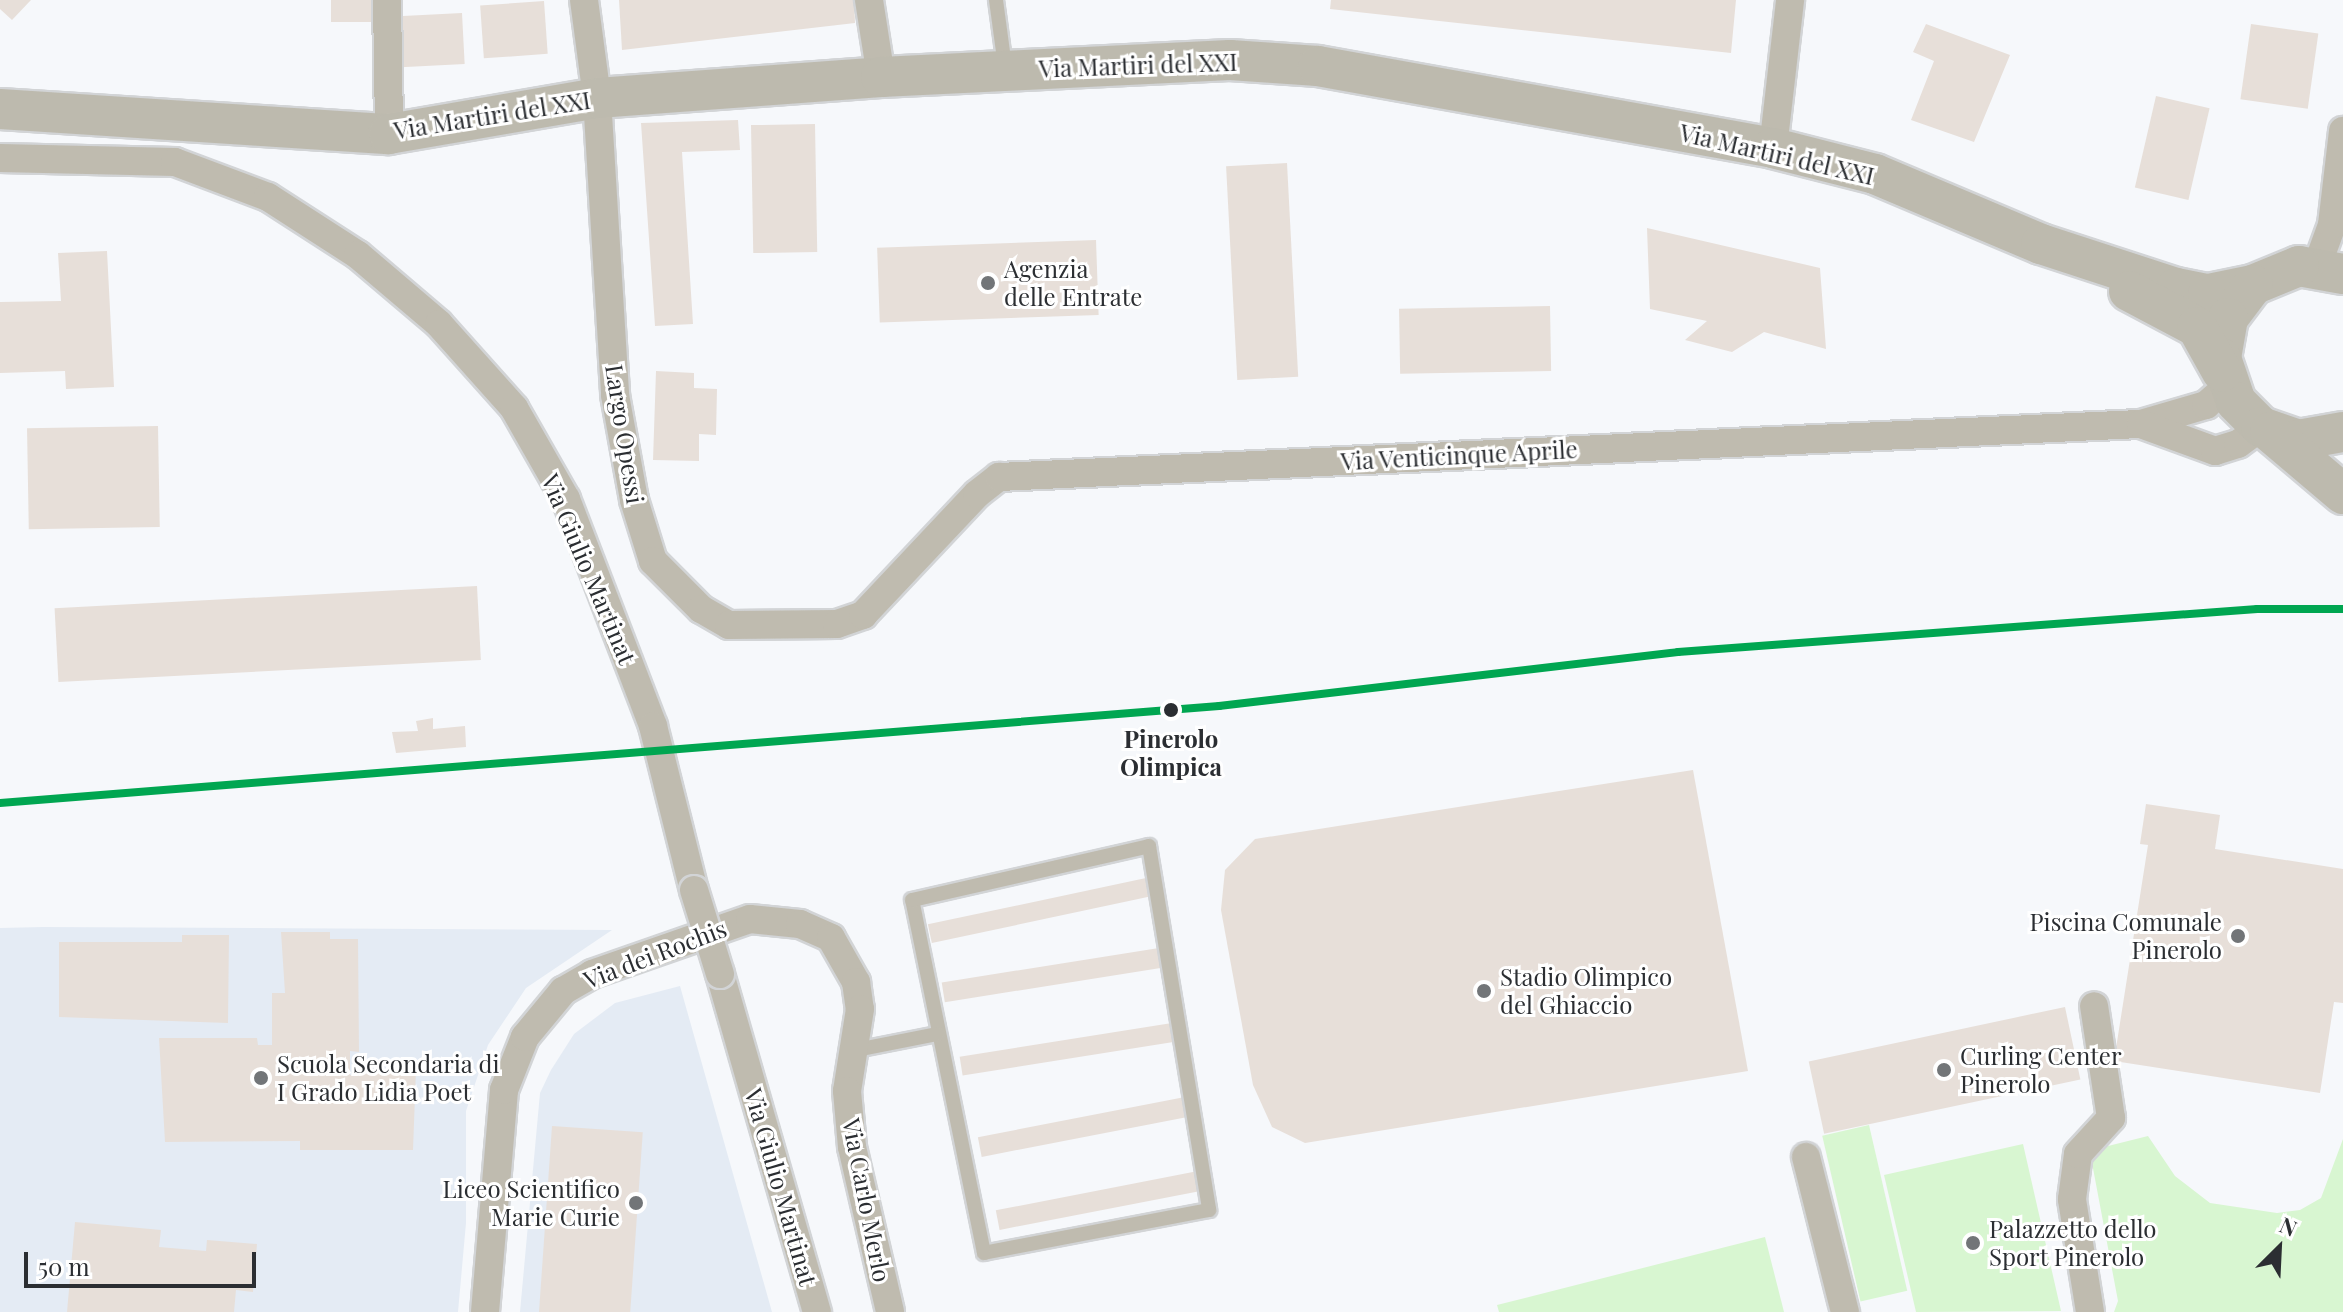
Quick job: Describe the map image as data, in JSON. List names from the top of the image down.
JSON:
{
  "streets": {
    "street": [
      "Via Martiri del XXI",
      "Largo Opessi",
      "Via Venticinque Aprile",
      "Via Giulio Martinat",
      "Via dei Rochis",
      "Via Carlo Merlo"
    ]
  },
  "crossings": [
    ["Via Martiri del XXI", "Largo Opessi"],
    ["Largo Opessi", "Via Venticinque Aprile"],
    ["Via dei Rochis", "Via Carlo Merlo"]
  ],
  "places": [
    "Agenzia delle Entrate",
    "Pinerolo Olimpica",
    "Piscina Comunale Pinerolo",
    "Stadio Olimpico del Ghiaccio",
    "Curling Center Pinerolo",
    "Scuola Secondaria di I Grado Lidia Poet",
    "Liceo Scientifico Marie Curie",
    "Palazzetto dello Sport Pinerolo"
  ],
  "scale_bar": "50 m",
  "north": "top right"
}
